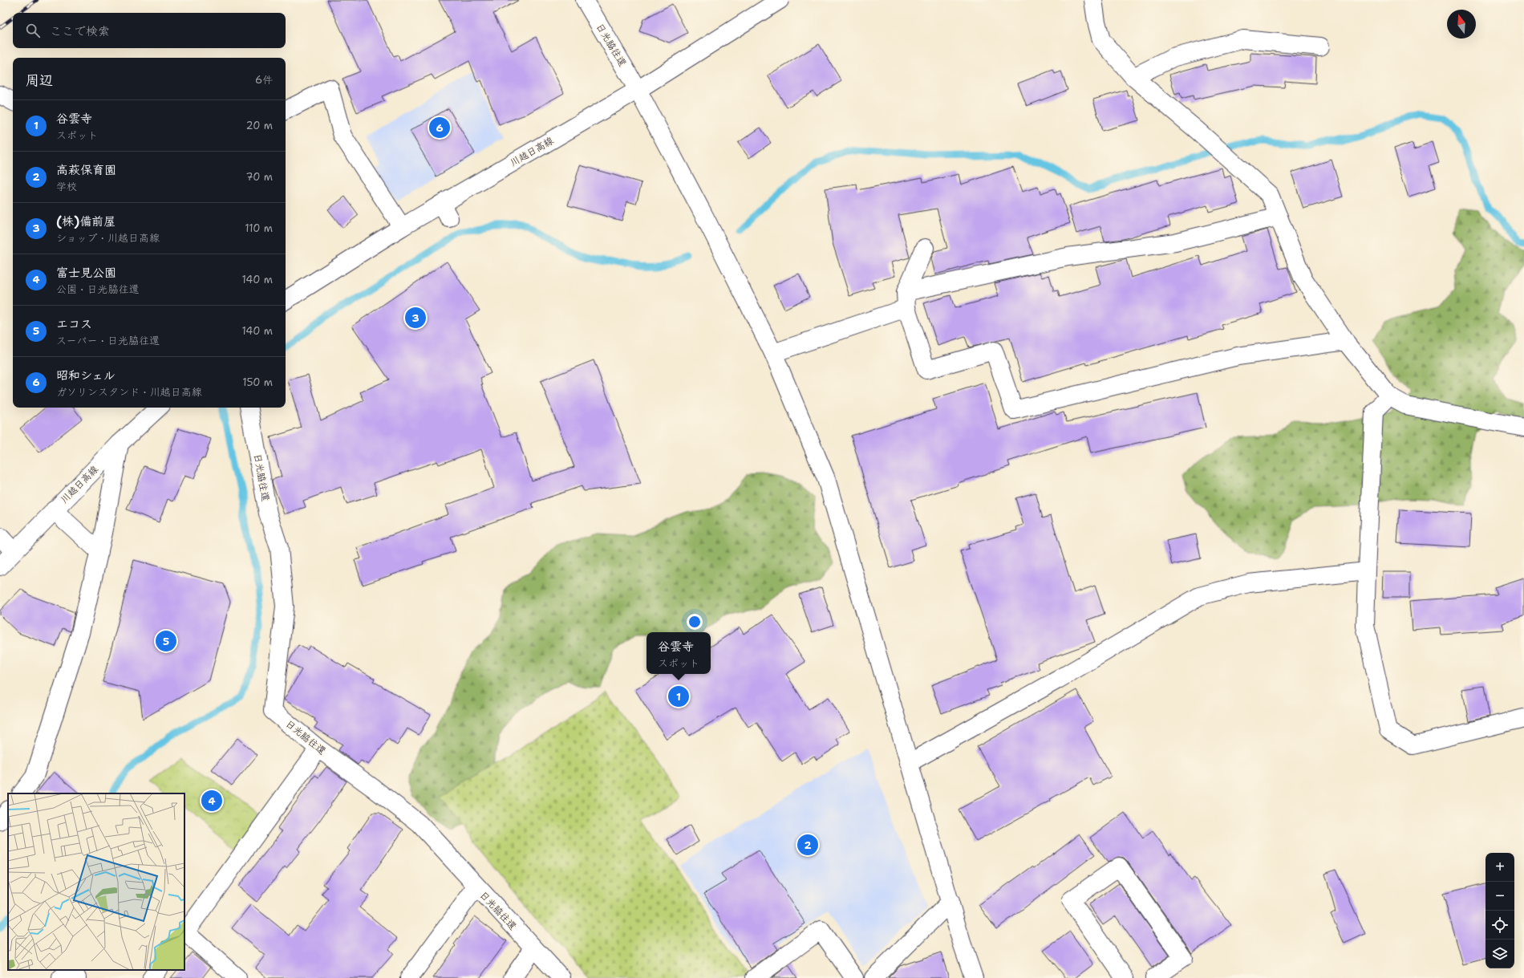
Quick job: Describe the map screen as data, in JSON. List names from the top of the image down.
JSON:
{
  "streets": {
    "street": ["日光脇往還", "川越日高線"]
  },
  "crossings": [
    ["日光脇往還", "川越日高線"]
  ],
  "north": "top",
  "page": {
    "search": "ここで検索",
    "heading": ["周辺", "6件"],
    "list": [
      {
        "mark": "1",
        "name": "谷雲寺",
        "note": "スポット",
        "value": "20 m"
      },
      {
        "mark": "2",
        "name": "高萩保育園",
        "note": "学校",
        "value": "70 m"
      },
      {
        "mark": "3",
        "name": "(株)備前屋",
        "note": "ショップ · 川越日高線",
        "value": "110 m"
      },
      {
        "mark": "4",
        "name": "富士見公園",
        "note": "公園 · 日光脇往還",
        "value": "140 m"
      },
      {
        "mark": "5",
        "name": "エコス",
        "note": "スーパー · 日光脇往還",
        "value": "140 m"
      },
      {
        "mark": "6",
        "name": "昭和シェル",
        "note": "ガソリンスタンド · 川越日高線",
        "value": "150 m"
      }
    ],
    "pins": [
      "6",
      "3",
      "5",
      "1",
      "4",
      "2"
    ],
    "popup": ["谷雲寺", "スポット"],
    "map_buttons": ["+", "−"]
  }
}
